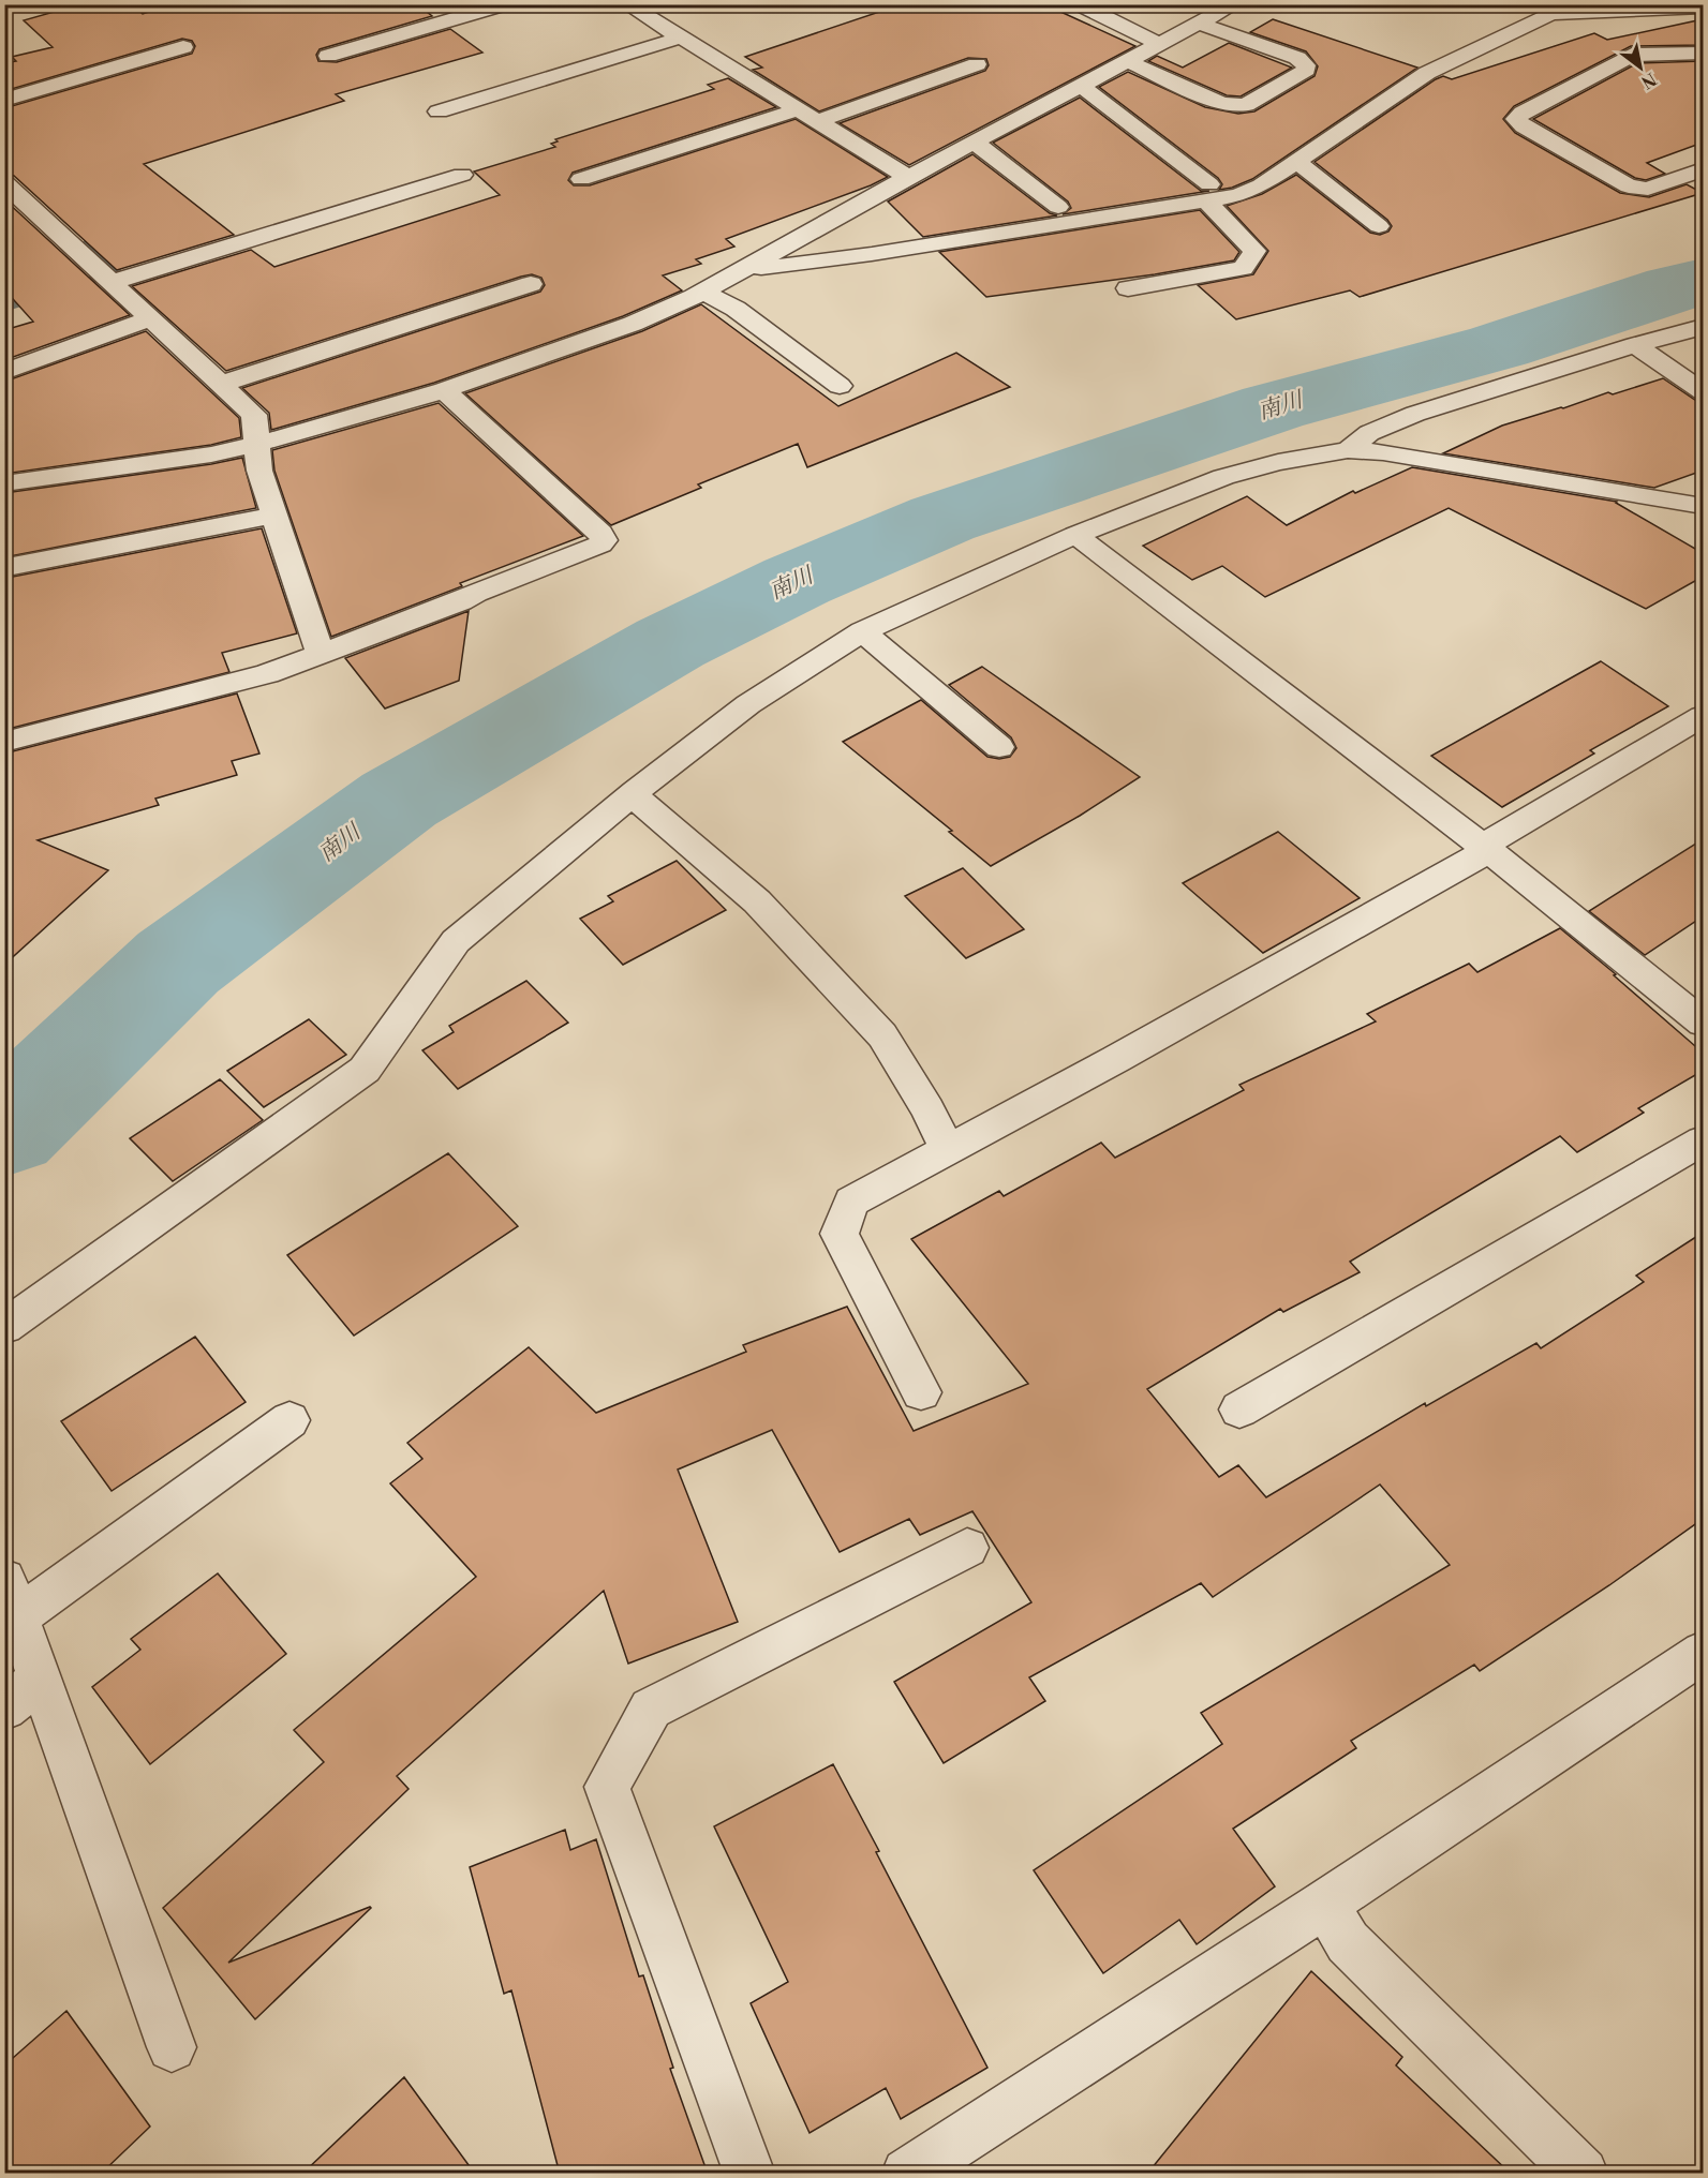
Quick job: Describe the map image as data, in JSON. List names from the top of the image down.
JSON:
{
  "water": ["南川"],
  "north": "bottom right"
}
